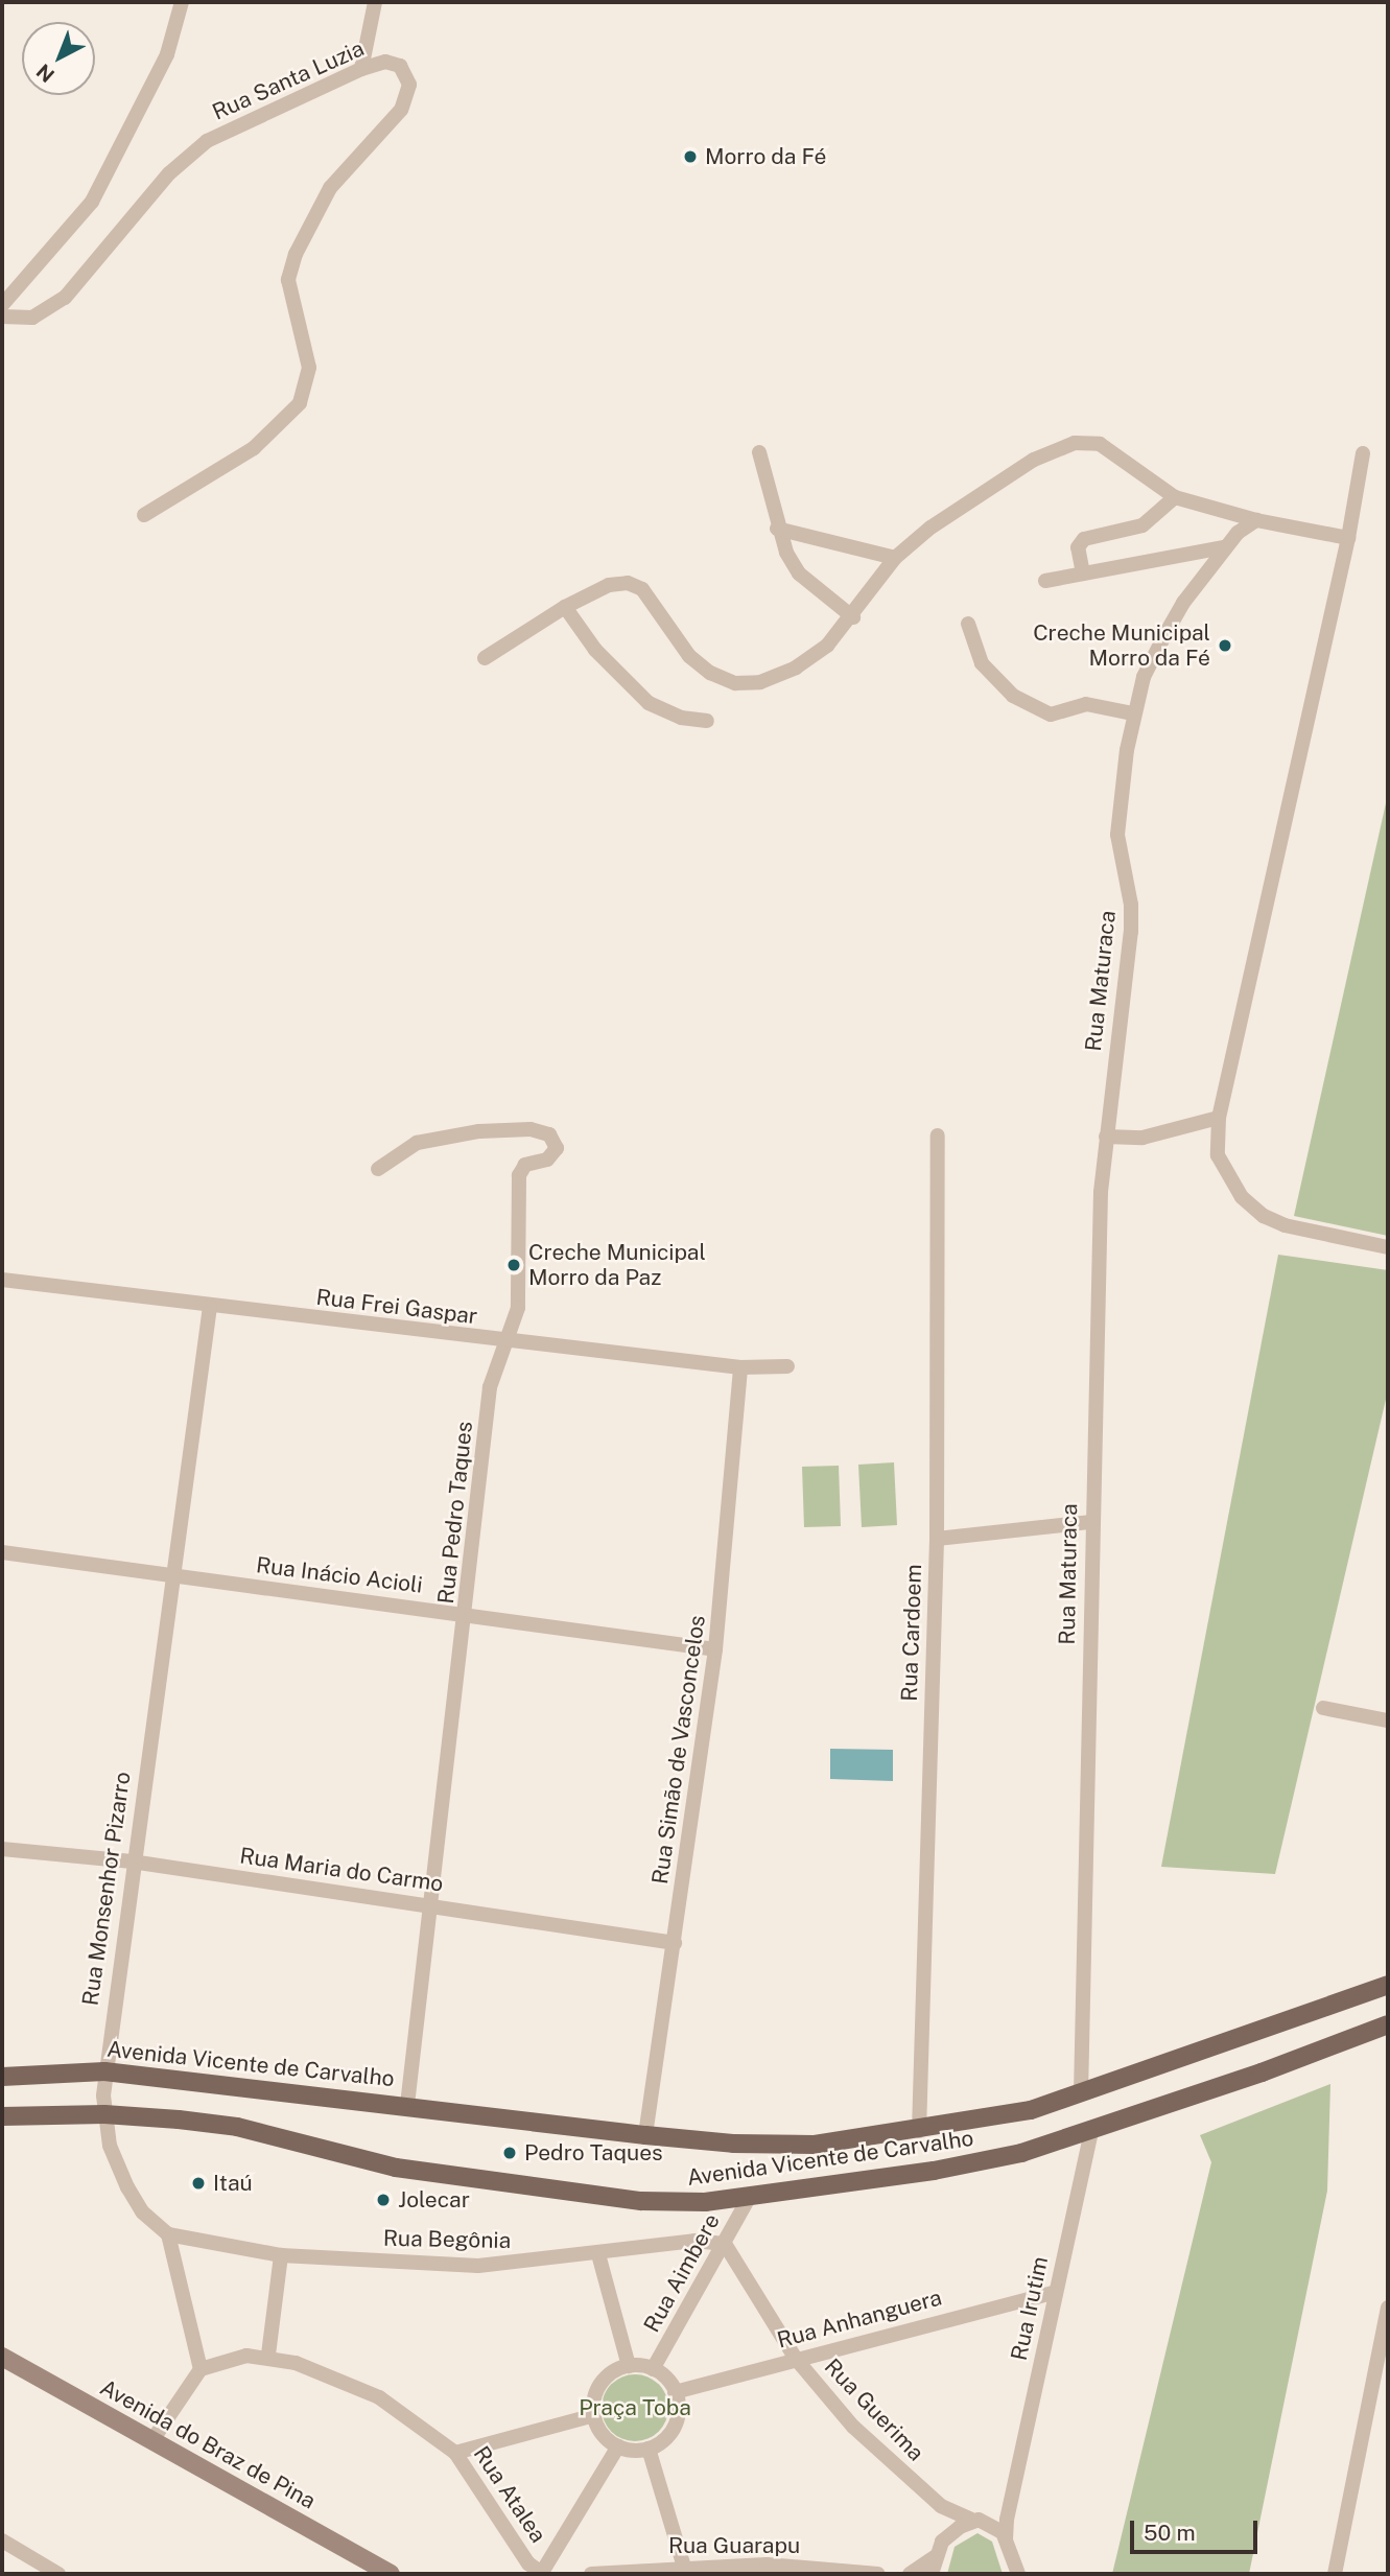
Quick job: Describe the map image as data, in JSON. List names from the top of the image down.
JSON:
{
  "streets": {
    "main road": ["Avenida Vicente de Carvalho", "Avenida do Braz de Pina"],
    "street": [
      "Rua Santa Luzia",
      "Rua Maturaca",
      "Rua Frei Gaspar",
      "Rua Pedro Taques",
      "Rua Inácio Acioli",
      "Rua Cardoem",
      "Rua Simão de Vasconcelos",
      "Rua Maria do Carmo",
      "Rua Monsenhor Pizarro",
      "Rua Begônia",
      "Rua Aimbere",
      "Rua Irutim",
      "Rua Anhanguera",
      "Rua Guerima",
      "Rua Atalea",
      "Rua Guarapu"
    ]
  },
  "crossings": [
    ["Rua Maturaca", "Avenida Vicente de Carvalho"],
    ["Rua Frei Gaspar", "Rua Pedro Taques"],
    ["Rua Frei Gaspar", "Rua Simão de Vasconcelos"],
    ["Rua Frei Gaspar", "Rua Monsenhor Pizarro"],
    ["Rua Pedro Taques", "Rua Inácio Acioli"],
    ["Rua Pedro Taques", "Rua Maria do Carmo"],
    ["Rua Pedro Taques", "Avenida Vicente de Carvalho"],
    ["Rua Inácio Acioli", "Rua Simão de Vasconcelos"],
    ["Rua Inácio Acioli", "Rua Monsenhor Pizarro"],
    ["Rua Cardoem", "Avenida Vicente de Carvalho"],
    ["Rua Simão de Vasconcelos", "Rua Maria do Carmo"],
    ["Rua Simão de Vasconcelos", "Avenida Vicente de Carvalho"],
    ["Rua Maria do Carmo", "Rua Monsenhor Pizarro"],
    ["Rua Monsenhor Pizarro", "Avenida Vicente de Carvalho"],
    ["Rua Monsenhor Pizarro", "Rua Begônia"],
    ["Avenida Vicente de Carvalho", "Rua Aimbere"],
    ["Avenida Vicente de Carvalho", "Rua Irutim"],
    ["Rua Begônia", "Rua Aimbere"],
    ["Rua Begônia", "Rua Guerima"],
    ["Rua Aimbere", "Rua Anhanguera"],
    ["Rua Aimbere", "Rua Guerima"],
    ["Rua Irutim", "Rua Anhanguera"],
    ["Rua Irutim", "Rua Guerima"],
    ["Rua Anhanguera", "Rua Guerima"]
  ],
  "parks": ["Praça Toba"],
  "places": [
    "Morro da Fé",
    "Creche Municipal Morro da Fé",
    "Creche Municipal Morro da Paz",
    "Pedro Taques",
    "Itaú",
    "Jolecar"
  ],
  "scale_bar": "50 m",
  "north": "bottom left"
}
